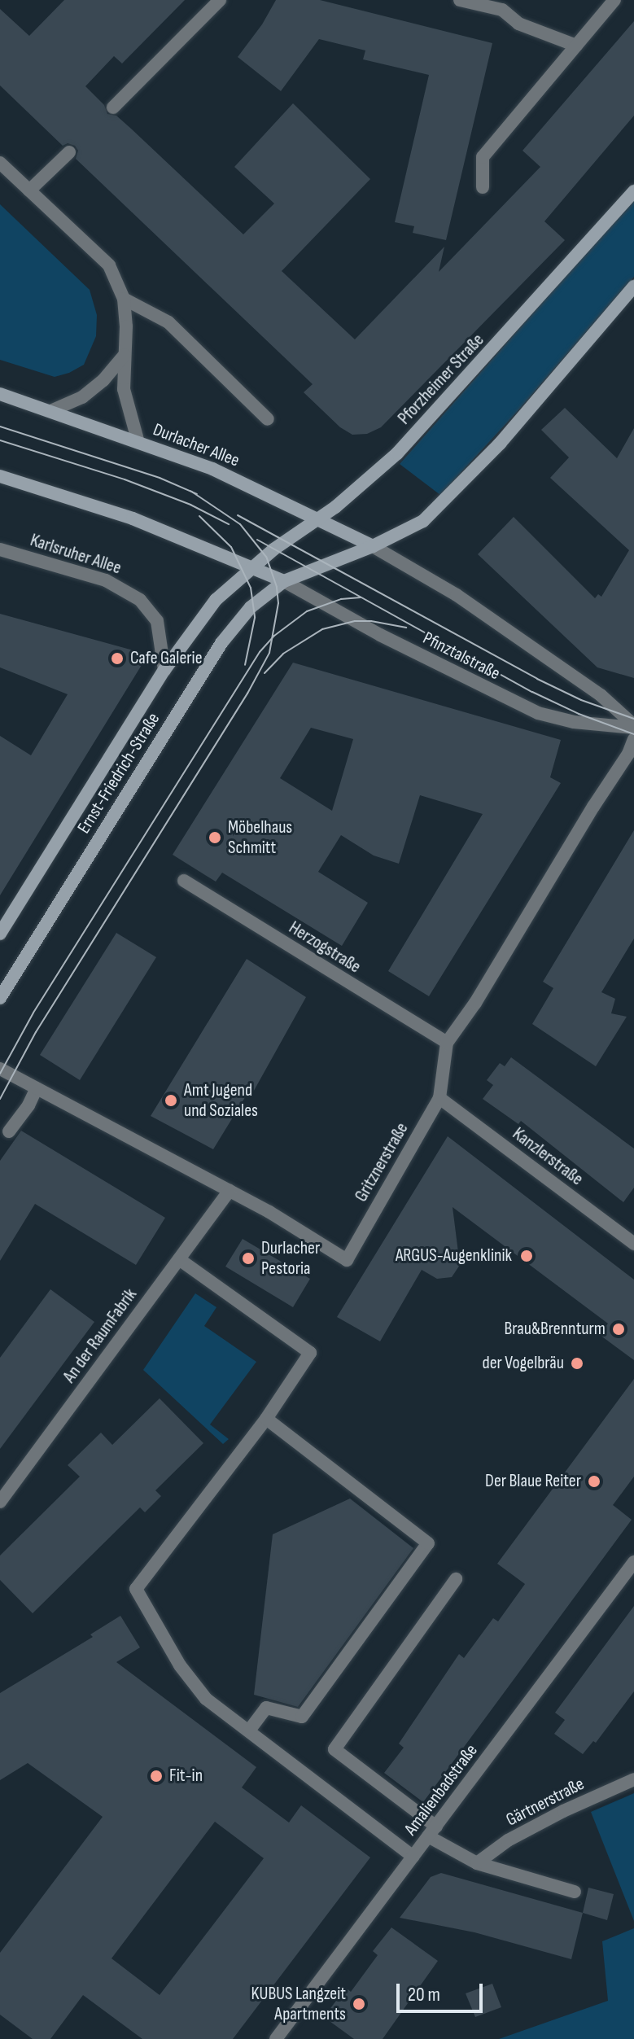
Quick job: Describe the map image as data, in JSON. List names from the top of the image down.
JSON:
{
  "streets": {
    "main road": ["Pforzheimer Straße", "Durlacher Allee", "Ernst-Friedrich-Straße"],
    "street": [
      "Karlsruher Allee",
      "Pfinztalstraße",
      "Herzogstraße",
      "Kanzlerstraße",
      "Gritznerstraße",
      "An der RaumFabrik",
      "Amalienbadstraße",
      "Gärtnerstraße"
    ]
  },
  "crossings": [
    ["Pforzheimer Straße", "Durlacher Allee"],
    ["Pforzheimer Straße", "Ernst-Friedrich-Straße"],
    ["Durlacher Allee", "Pfinztalstraße"],
    ["Karlsruher Allee", "Ernst-Friedrich-Straße"],
    ["Pfinztalstraße", "Ernst-Friedrich-Straße"],
    ["Herzogstraße", "Gritznerstraße"],
    ["Kanzlerstraße", "Gritznerstraße"],
    ["Gritznerstraße", "An der RaumFabrik"]
  ],
  "places": [
    "Cafe Galerie",
    "Möbelhaus Schmitt",
    "Amt Jugend und Soziales",
    "ARGUS-Augenklinik",
    "Durlacher Pestoria",
    "Brau&Brennturm",
    "der Vogelbräu",
    "Der Blaue Reiter",
    "Fit-in",
    "KUBUS Langzeit Apartments"
  ],
  "scale_bar": "20 m"
}
